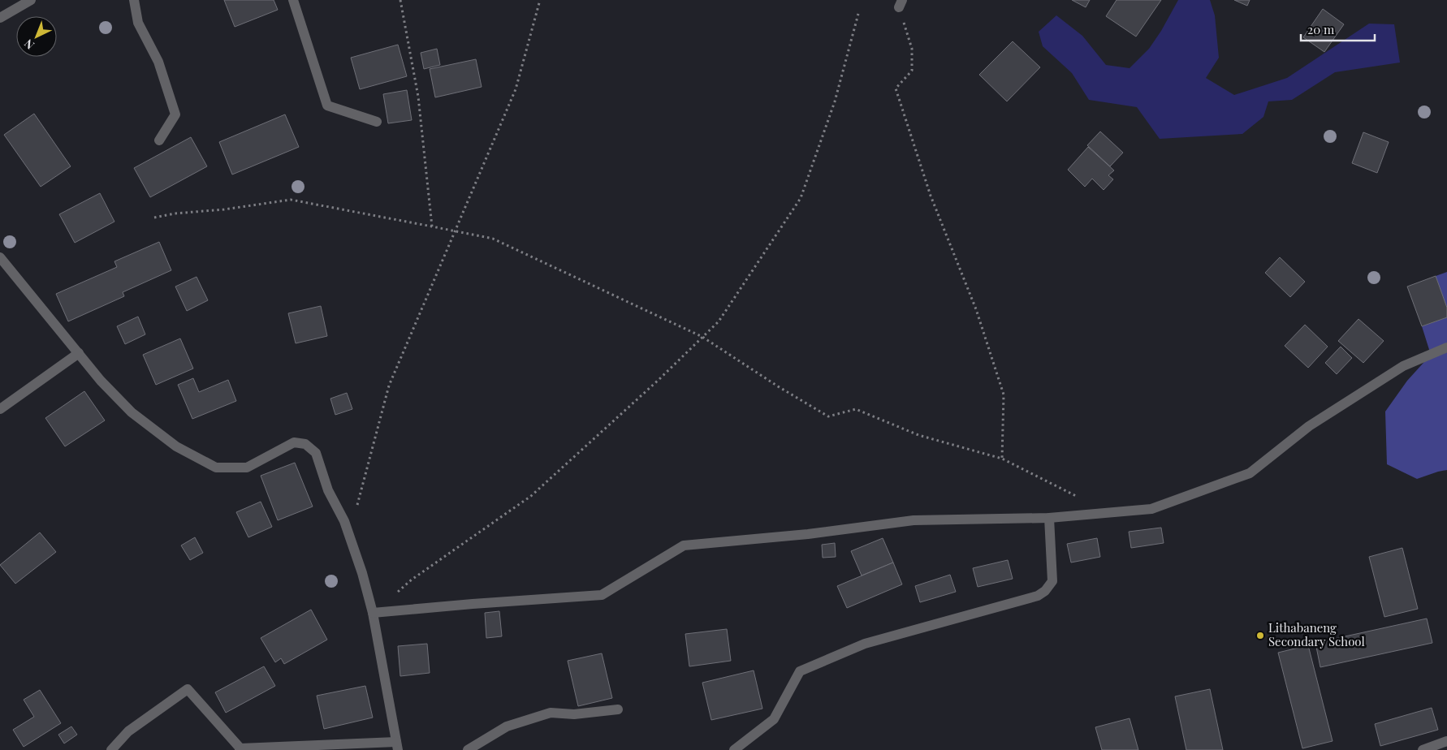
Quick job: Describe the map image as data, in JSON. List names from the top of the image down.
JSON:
{
  "places": ["Lithabaneng Secondary School"],
  "scale_bar": "20 m",
  "north": "bottom left"
}
